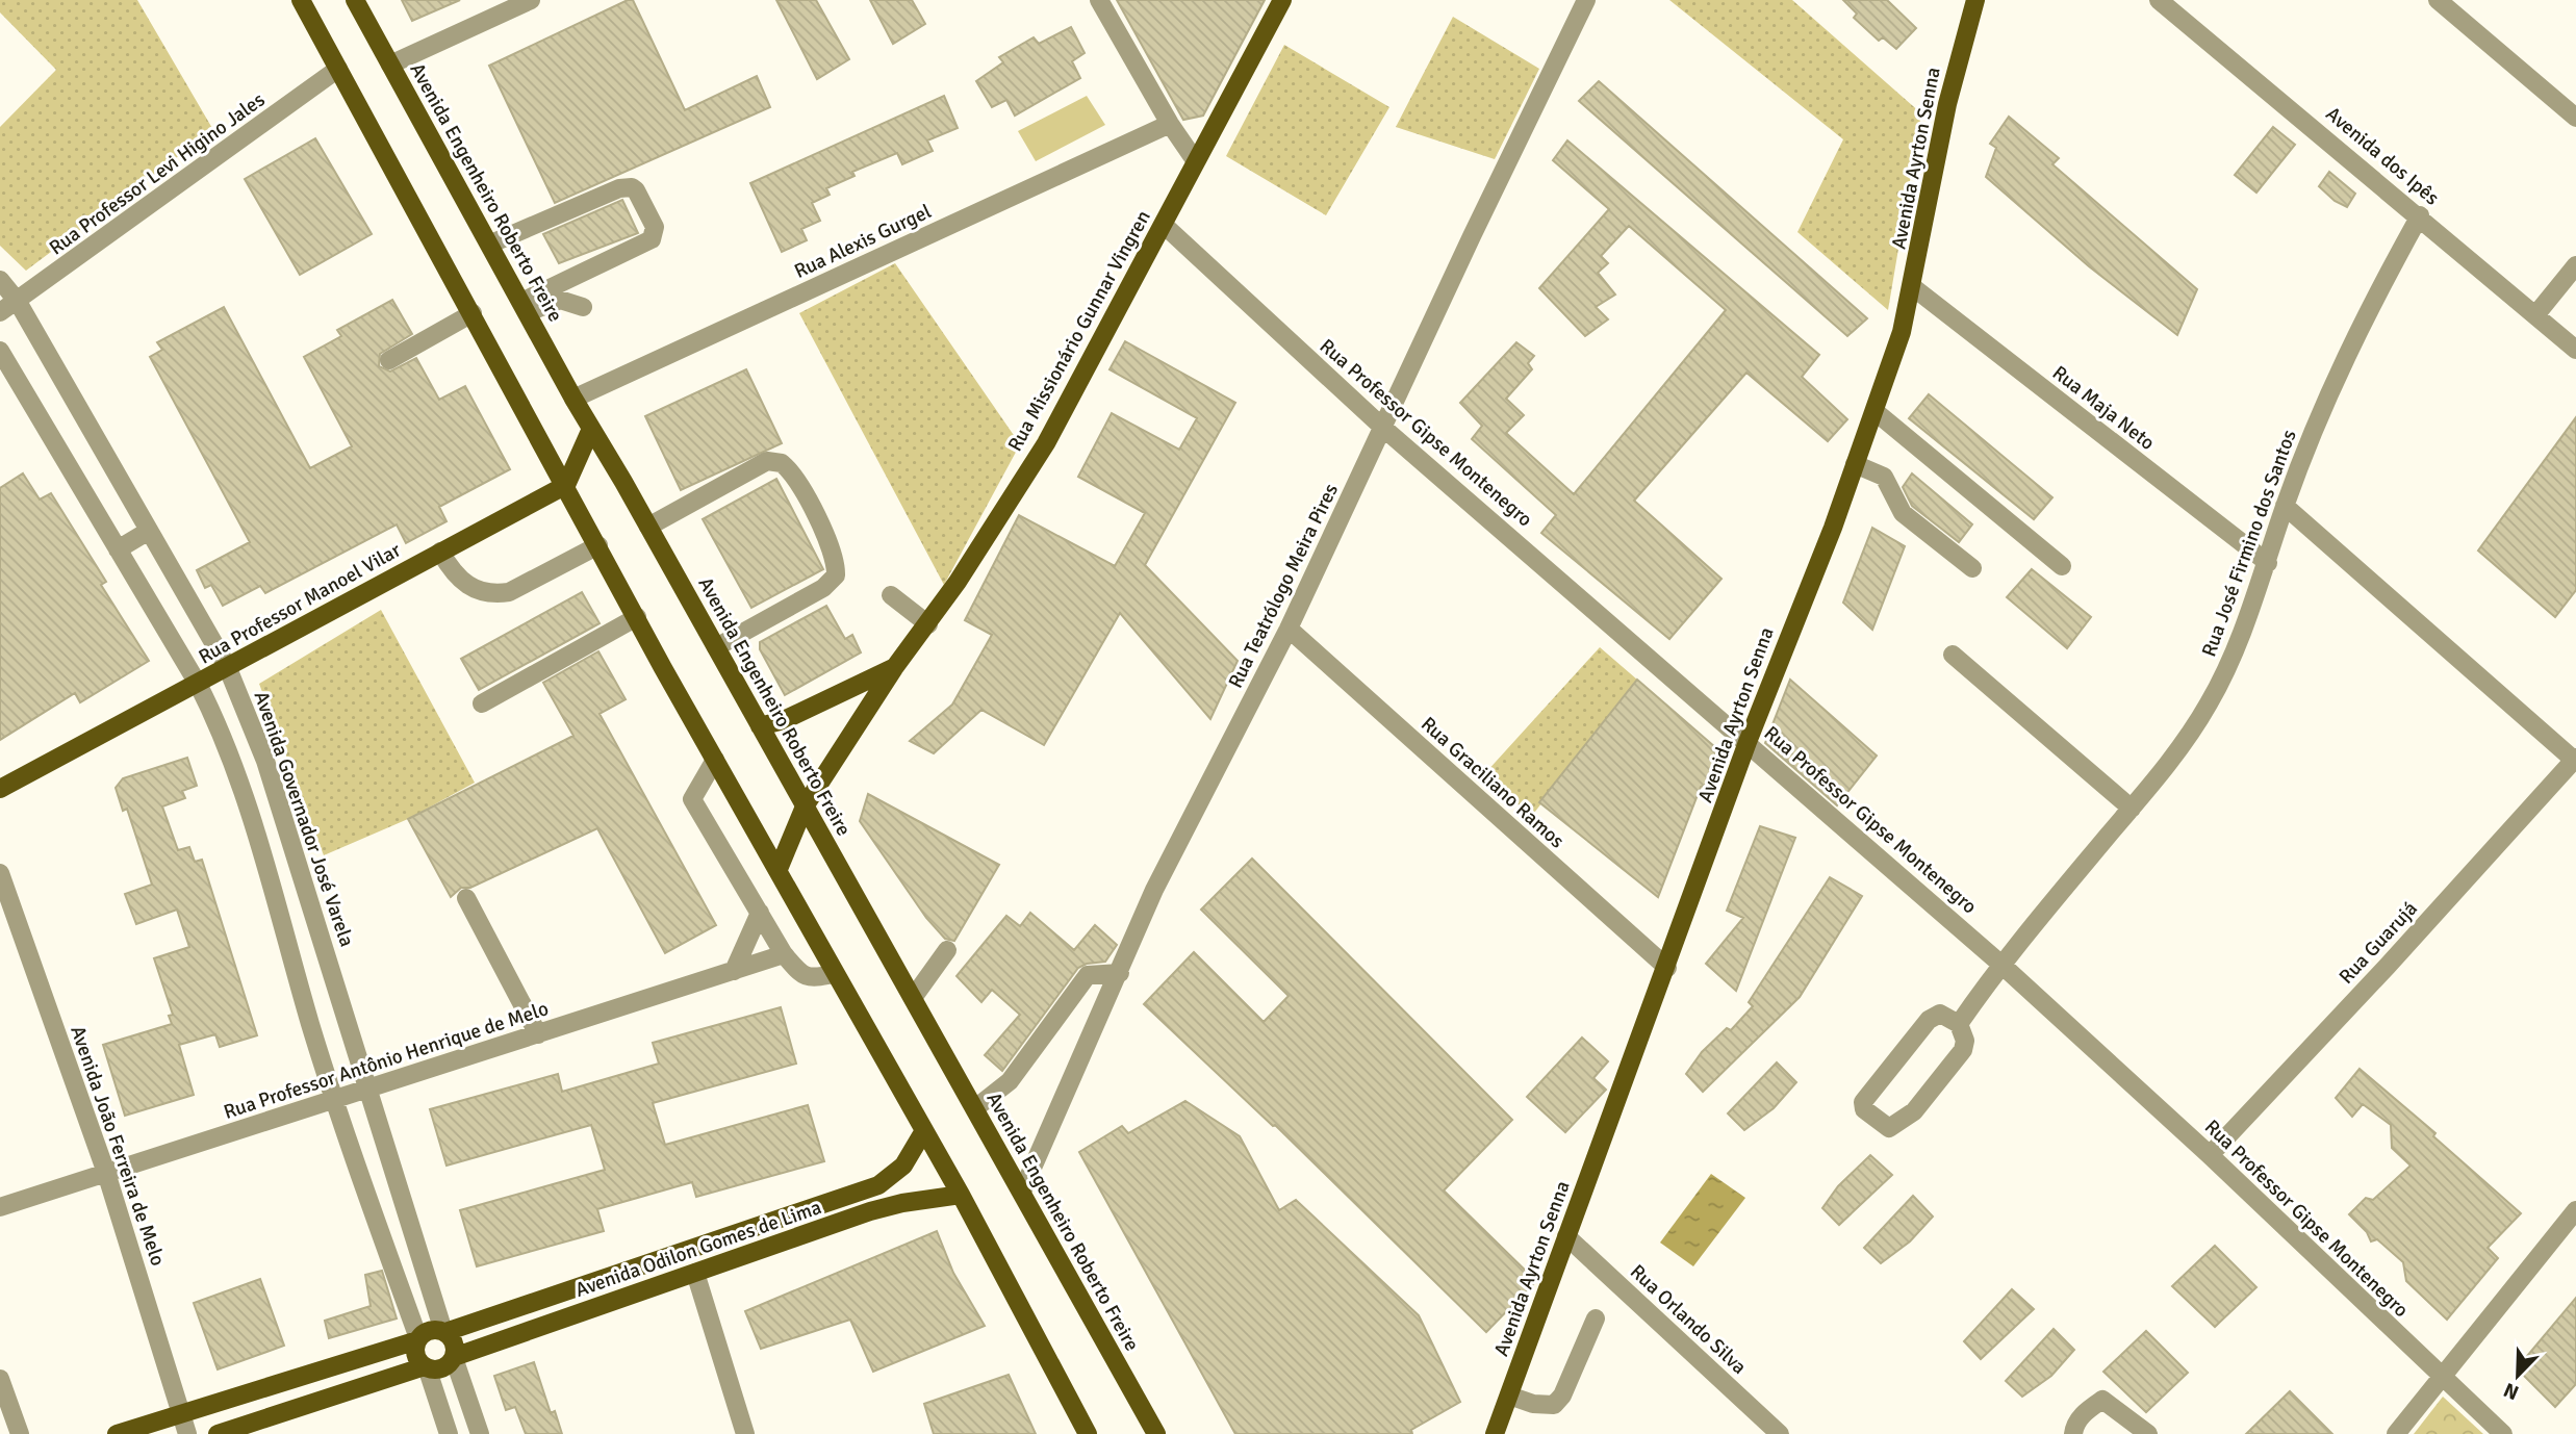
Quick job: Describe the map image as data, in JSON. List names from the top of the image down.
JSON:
{
  "streets": {
    "main road": [
      "Avenida Ayrton Senna",
      "Avenida Engenheiro Roberto Freire",
      "Rua Missionário Gunnar Vingren",
      "Rua Professor Manoel Vilar",
      "Avenida Odilon Gomes de Lima"
    ],
    "street": [
      "Avenida dos Ipês",
      "Rua Professor Levi Higino Jales",
      "Rua Alexis Gurgel",
      "Rua Maja Neto",
      "Rua Professor Gipse Montenegro",
      "Rua José Firmino dos Santos",
      "Rua Teatrólogo Meira Pires",
      "Rua Graciliano Ramos",
      "Avenida Governador José Varela",
      "Rua Guarujá",
      "Rua Professor Antônio Henrique de Melo",
      "Avenida João Ferreira de Melo",
      "Rua Orlando Silva"
    ]
  },
  "crossings": [
    ["Avenida dos Ipês", "Rua José Firmino dos Santos"],
    ["Avenida Ayrton Senna", "Rua Maja Neto"],
    ["Avenida Ayrton Senna", "Rua Professor Gipse Montenegro"],
    ["Avenida Ayrton Senna", "Rua Graciliano Ramos"],
    ["Avenida Ayrton Senna", "Rua Orlando Silva"],
    ["Rua Professor Levi Higino Jales", "Avenida Governador José Varela"],
    ["Avenida Engenheiro Roberto Freire", "Rua Alexis Gurgel"],
    ["Avenida Engenheiro Roberto Freire", "Rua Missionário Gunnar Vingren"],
    ["Avenida Engenheiro Roberto Freire", "Rua Teatrólogo Meira Pires"],
    ["Rua Missionário Gunnar Vingren", "Rua Professor Gipse Montenegro"],
    ["Rua Maja Neto", "Rua José Firmino dos Santos"],
    ["Rua Professor Gipse Montenegro", "Rua José Firmino dos Santos"],
    ["Rua Professor Gipse Montenegro", "Rua Teatrólogo Meira Pires"],
    ["Rua Professor Gipse Montenegro", "Rua Guarujá"],
    ["Rua Teatrólogo Meira Pires", "Rua Graciliano Ramos"],
    ["Rua Professor Manoel Vilar", "Avenida Governador José Varela"],
    ["Avenida Governador José Varela", "Rua Professor Antônio Henrique de Melo"],
    ["Avenida Governador José Varela", "Avenida Odilon Gomes de Lima"],
    ["Rua Professor Antônio Henrique de Melo", "Avenida João Ferreira de Melo"]
  ],
  "north": "bottom left"
}
